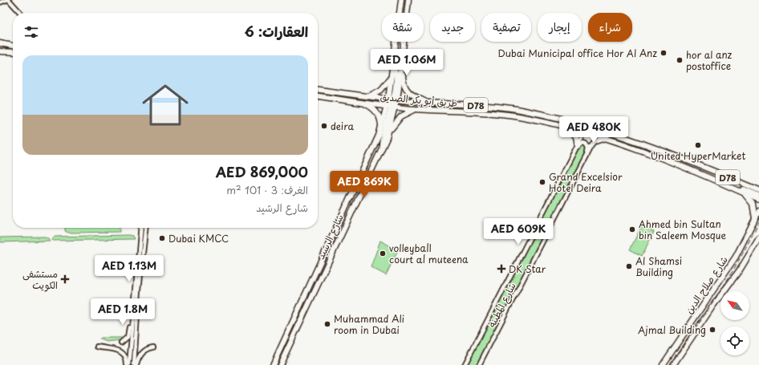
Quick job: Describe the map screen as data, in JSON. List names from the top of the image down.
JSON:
{
  "streets": {
    "main road": [
      "طريق أبو بكر الصديق",
      "D78",
      "شارع الرشيد",
      "شارع صلاح الدين"
    ],
    "street": ["شارع المطينة"]
  },
  "crossings": [
    ["طريق أبو بكر الصديق", "شارع الرشيد"],
    ["طريق أبو بكر الصديق", "شارع المطينة"]
  ],
  "places": {
    "other": [
      "Dubai Municipal office Hor Al Anz",
      "hor al anz postoffice",
      "deira",
      "United HyperMarket",
      "Grand Excelsior Hotel Deira",
      "Ahmed bin Sultan bin Saleem Mosque",
      "Dubai KMCC",
      "volleyball court al muteena",
      "Al Shamsi Building",
      "Muhammad Ali room in Dubai",
      "Ajmal Building"
    ],
    "health": ["DK Star", "مستشفى الكويت"]
  },
  "north": "top left",
  "page": {
    "chip": [
      "شراء",
      "إيجار",
      "تصفية",
      "جديد",
      "شقة"
    ],
    "heading": "العقارات: 6",
    "price": [
      "AED 1.06M",
      "AED 480K",
      "AED 869K",
      "AED 609K",
      "AED 1.13M",
      "AED 1.8M"
    ],
    "list": [
      {
        "name": "AED 869,000",
        "note": "الغرف: 3 · 101 m² · شارع الرشيد"
      }
    ]
  }
}
